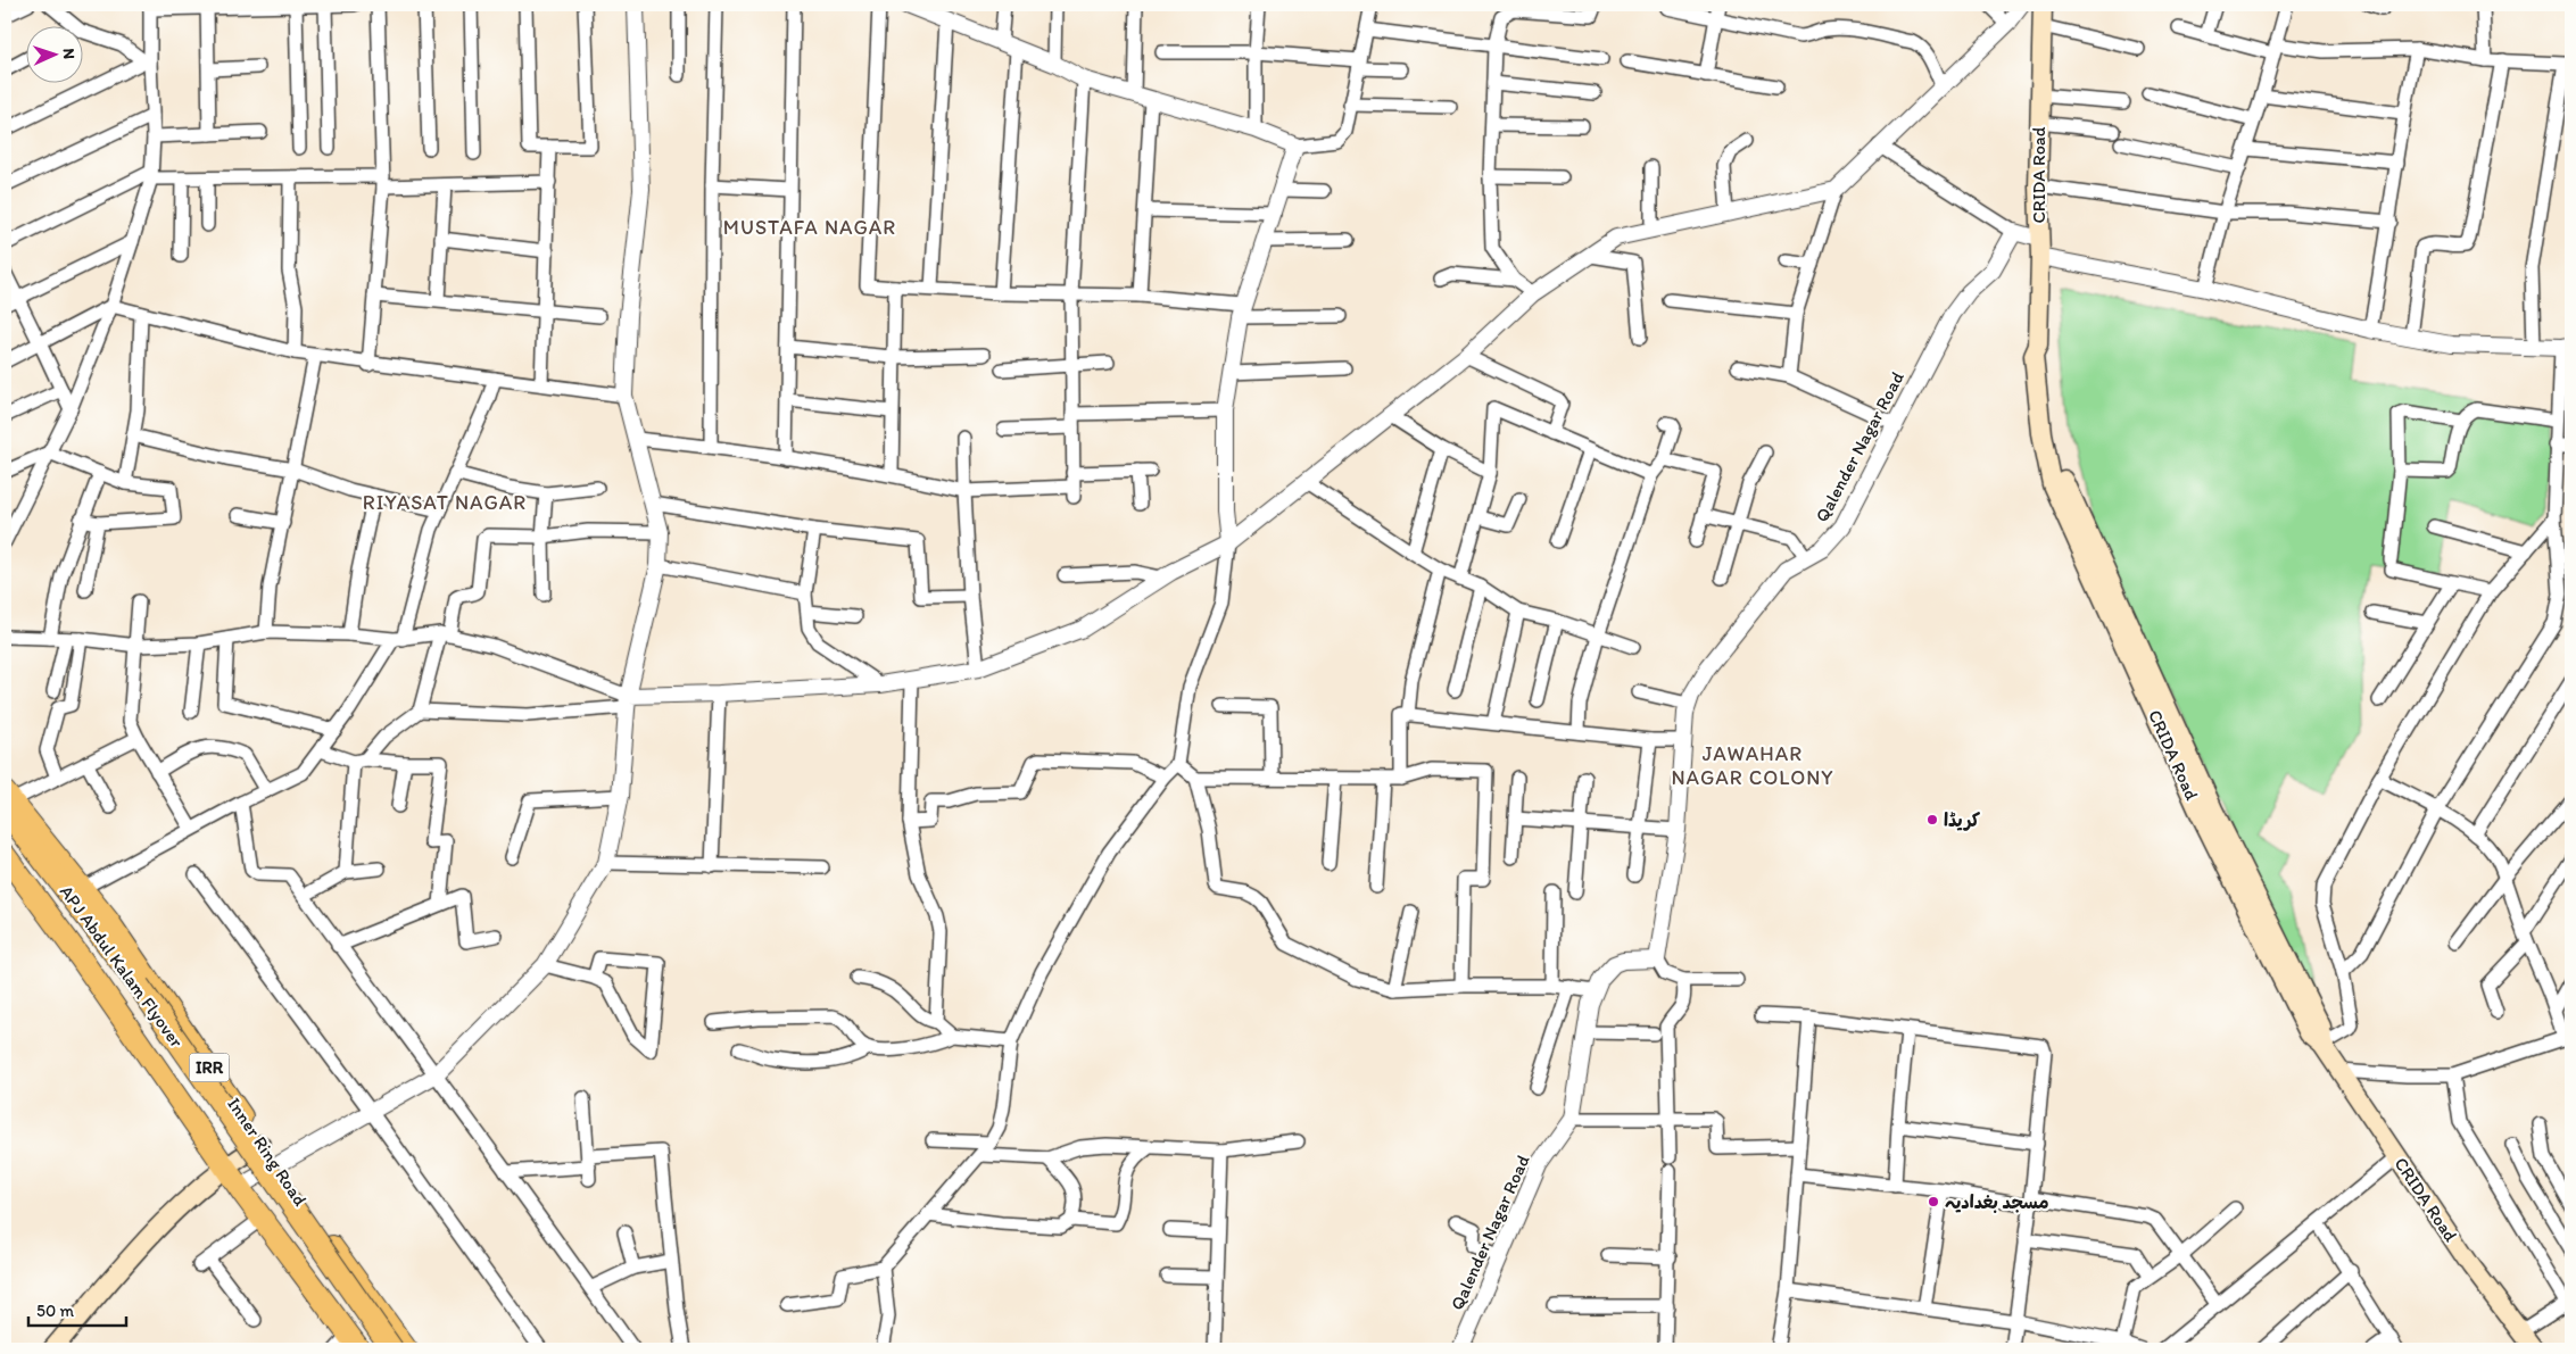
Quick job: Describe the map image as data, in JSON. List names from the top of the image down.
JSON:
{
  "streets": {
    "highway": ["APJ Abdul Kalam Flyover", "IRR"],
    "main road": ["CRIDA Road", "Inner Ring Road"],
    "street": ["Qalender Nagar Road"]
  },
  "crossings": [
    ["APJ Abdul Kalam Flyover", "Inner Ring Road"]
  ],
  "districts": ["MUSTAFA NAGAR", "RIYASAT NAGAR", "JAWAHAR NAGAR COLONY"],
  "places": ["کریڈا", "مسجد بغدادیہ"],
  "scale_bar": "50 m",
  "north": "right"
}
